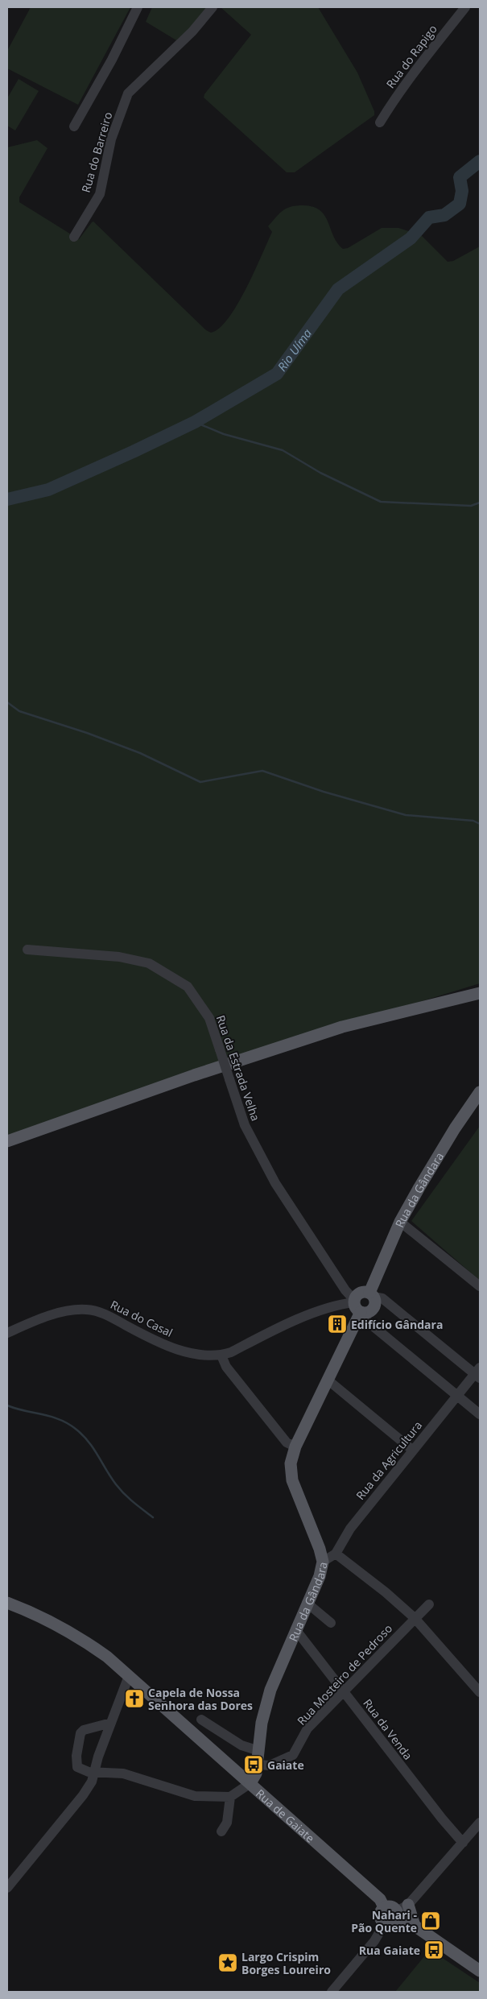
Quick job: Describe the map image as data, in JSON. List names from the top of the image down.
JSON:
{
  "streets": {
    "main road": ["Rua da Gândara", "Rua de Gaiate"],
    "street": [
      "Rua do Rapigo",
      "Rua do Barreiro",
      "Rua da Estrada Velha",
      "Rua do Casal",
      "Rua da Agricultura",
      "Rua Mosteiro de Pedroso",
      "Rua da Venda"
    ]
  },
  "crossings": [
    ["Rua da Estrada Velha", "Rua da Gândara"],
    ["Rua da Estrada Velha", "Rua do Casal"],
    ["Rua da Estrada Velha", "Rua da Agricultura"],
    ["Rua da Gândara", "Rua do Casal"],
    ["Rua da Gândara", "Rua da Agricultura"],
    ["Rua da Gândara", "Rua Mosteiro de Pedroso"],
    ["Rua da Gândara", "Rua da Venda"],
    ["Rua da Gândara", "Rua de Gaiate"],
    ["Rua Mosteiro de Pedroso", "Rua da Venda"]
  ],
  "water": ["Rio Uíma"],
  "places": {
    "building": ["Edifício Gândara"],
    "church": ["Capela de Nossa Senhora das Dores"],
    "bus stop": ["Gaiate", "Rua Gaiate"],
    "shop": ["Nahari - Pão Quente"],
    "place": ["Largo Crispim Borges Loureiro"]
  }
}
